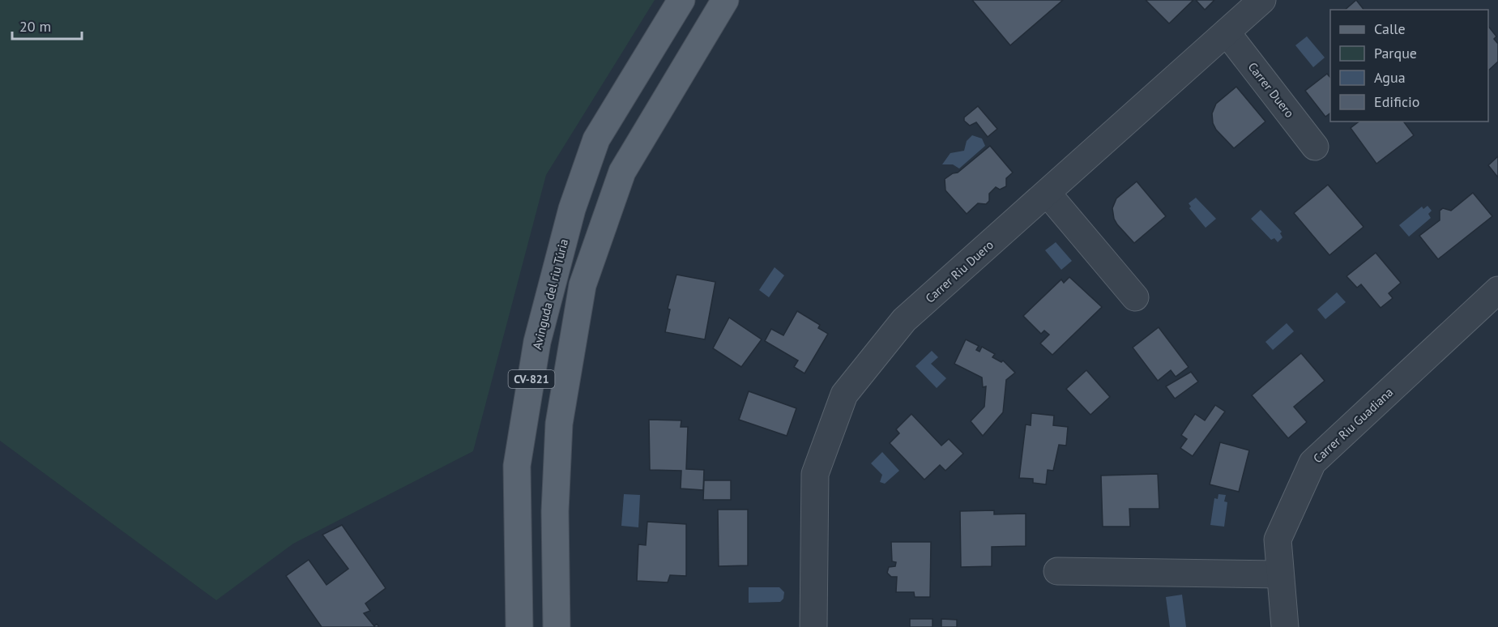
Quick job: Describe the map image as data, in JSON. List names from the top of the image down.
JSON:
{
  "streets": {
    "main road": ["Avinguda del riu Túria", "CV-821"],
    "street": ["Carrer Duero", "Carrer Riu Duero", "Carrer Riu Guadiana"]
  },
  "crossings": [
    ["Carrer Duero", "Carrer Riu Duero"]
  ],
  "legend": [
    "Calle",
    "Parque",
    "Agua",
    "Edificio"
  ],
  "scale_bar": "20 m"
}
